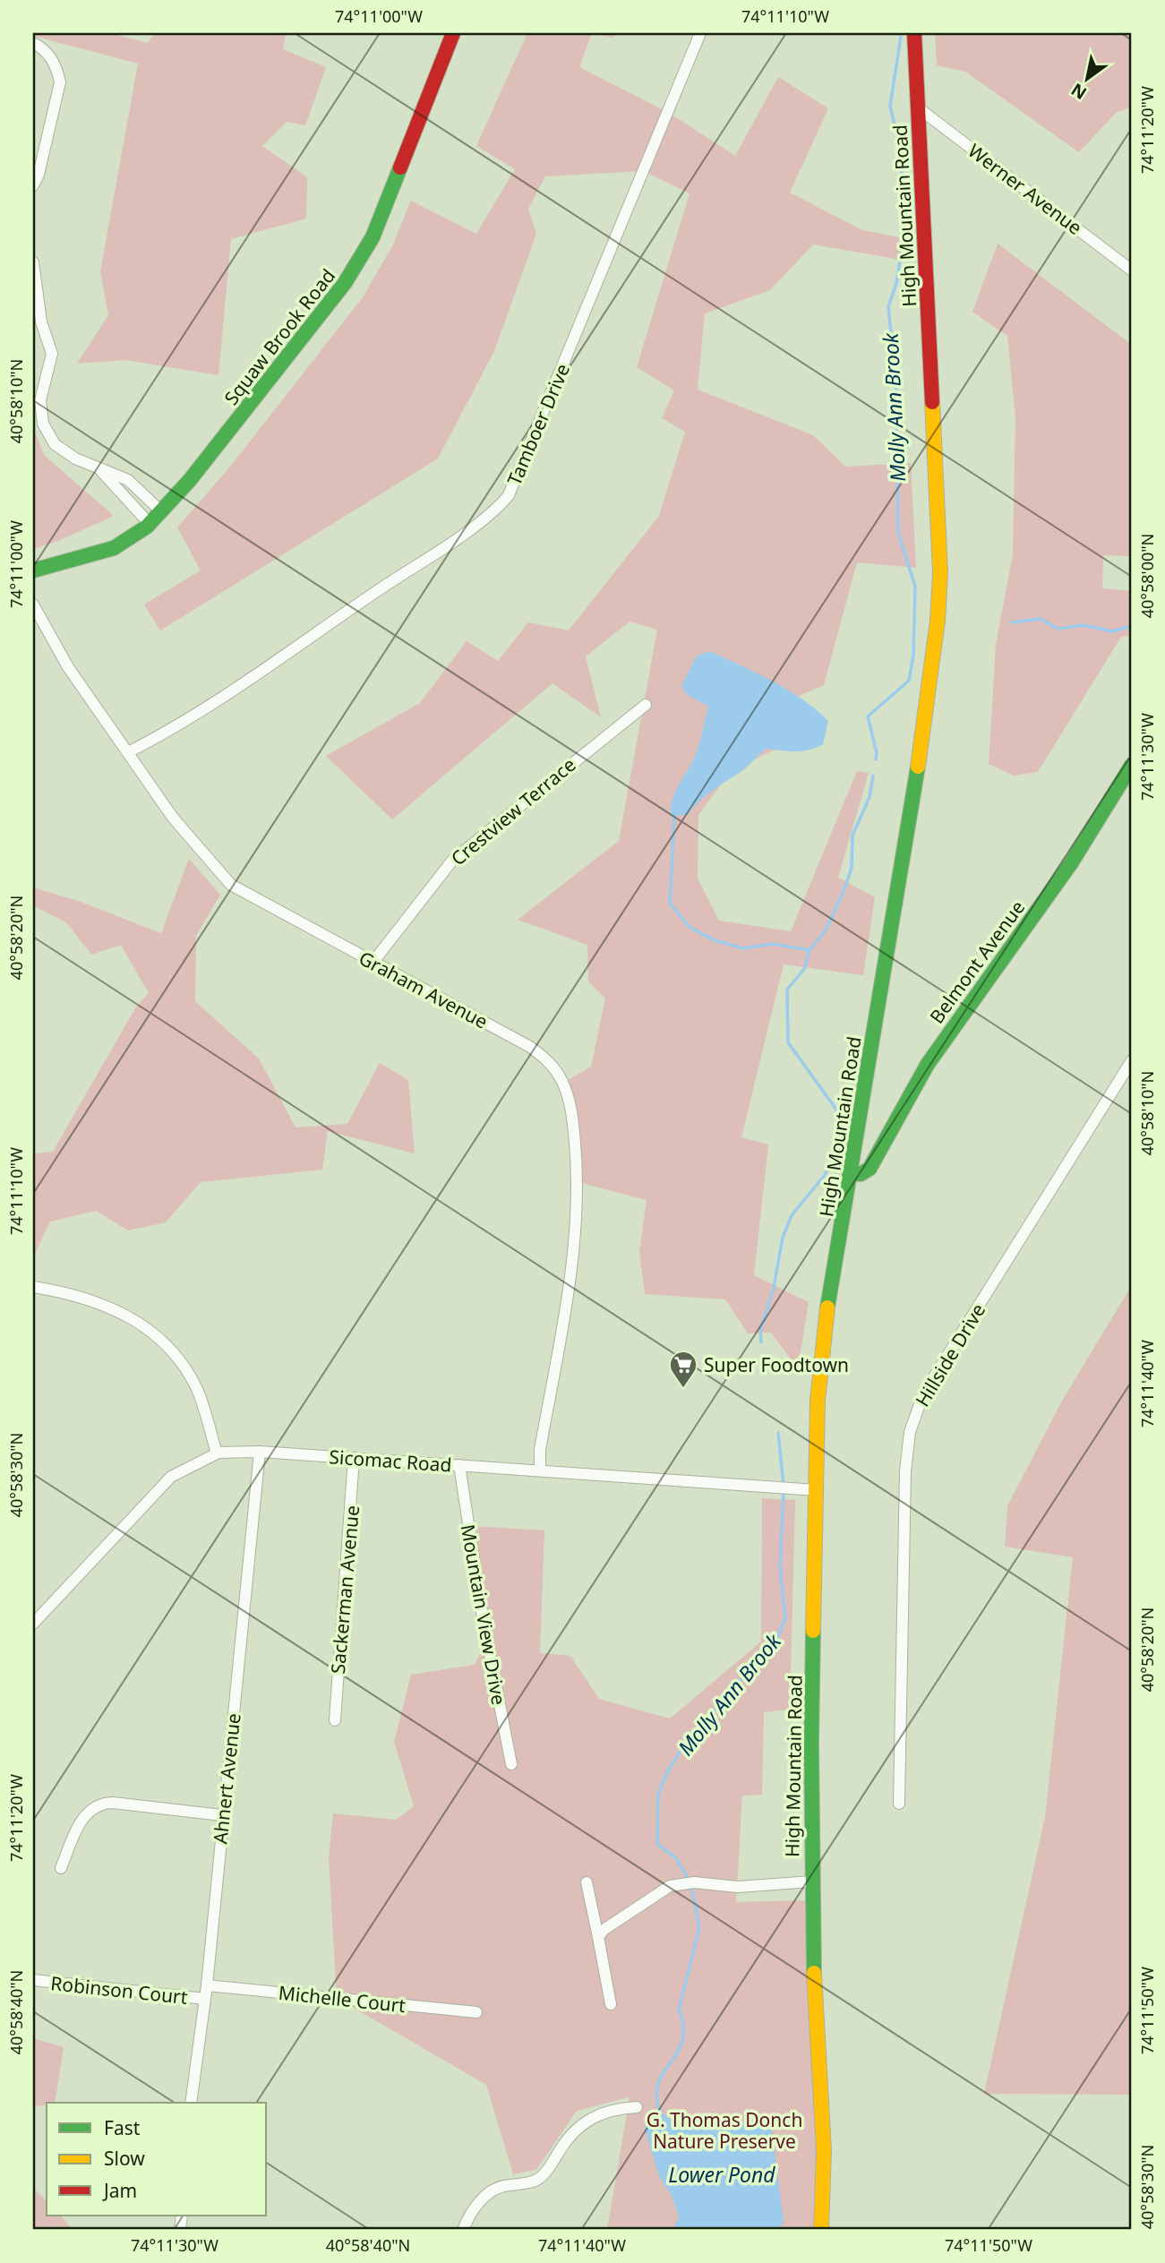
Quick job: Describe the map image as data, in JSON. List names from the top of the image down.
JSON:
{
  "streets": {
    "street": [
      "Werner Avenue",
      "High Mountain Road",
      "Squaw Brook Road",
      "Tamboer Drive",
      "Crestview Terrace",
      "Belmont Avenue",
      "Graham Avenue",
      "Hillside Drive",
      "Sicomac Road",
      "Sackerman Avenue",
      "Mountain View Drive",
      "Ahnert Avenue",
      "Robinson Court",
      "Michelle Court"
    ]
  },
  "crossings": [
    ["Werner Avenue", "High Mountain Road"],
    ["High Mountain Road", "Belmont Avenue"],
    ["High Mountain Road", "Sicomac Road"],
    ["Tamboer Drive", "Graham Avenue"],
    ["Crestview Terrace", "Graham Avenue"],
    ["Graham Avenue", "Sicomac Road"],
    ["Sicomac Road", "Sackerman Avenue"],
    ["Sicomac Road", "Mountain View Drive"],
    ["Sicomac Road", "Ahnert Avenue"],
    ["Ahnert Avenue", "Robinson Court"],
    ["Ahnert Avenue", "Michelle Court"]
  ],
  "water": ["Molly Ann Brook", "Lower Pond"],
  "parks": ["G. Thomas Donch Nature Preserve"],
  "places": {
    "supermarket": ["Super Foodtown"]
  },
  "legend": ["Fast", "Slow", "Jam"],
  "north": "bottom left",
  "coordinates": [
    "74°11'00\"W",
    "74°11'10\"W",
    "74°11'20\"W",
    "40°58'10\"N",
    "40°58'00\"N",
    "74°11'30\"W",
    "40°58'20\"N",
    "74°11'40\"W",
    "40°58'30\"N",
    "74°11'50\"W",
    "40°58'40\"N"
  ]
}
